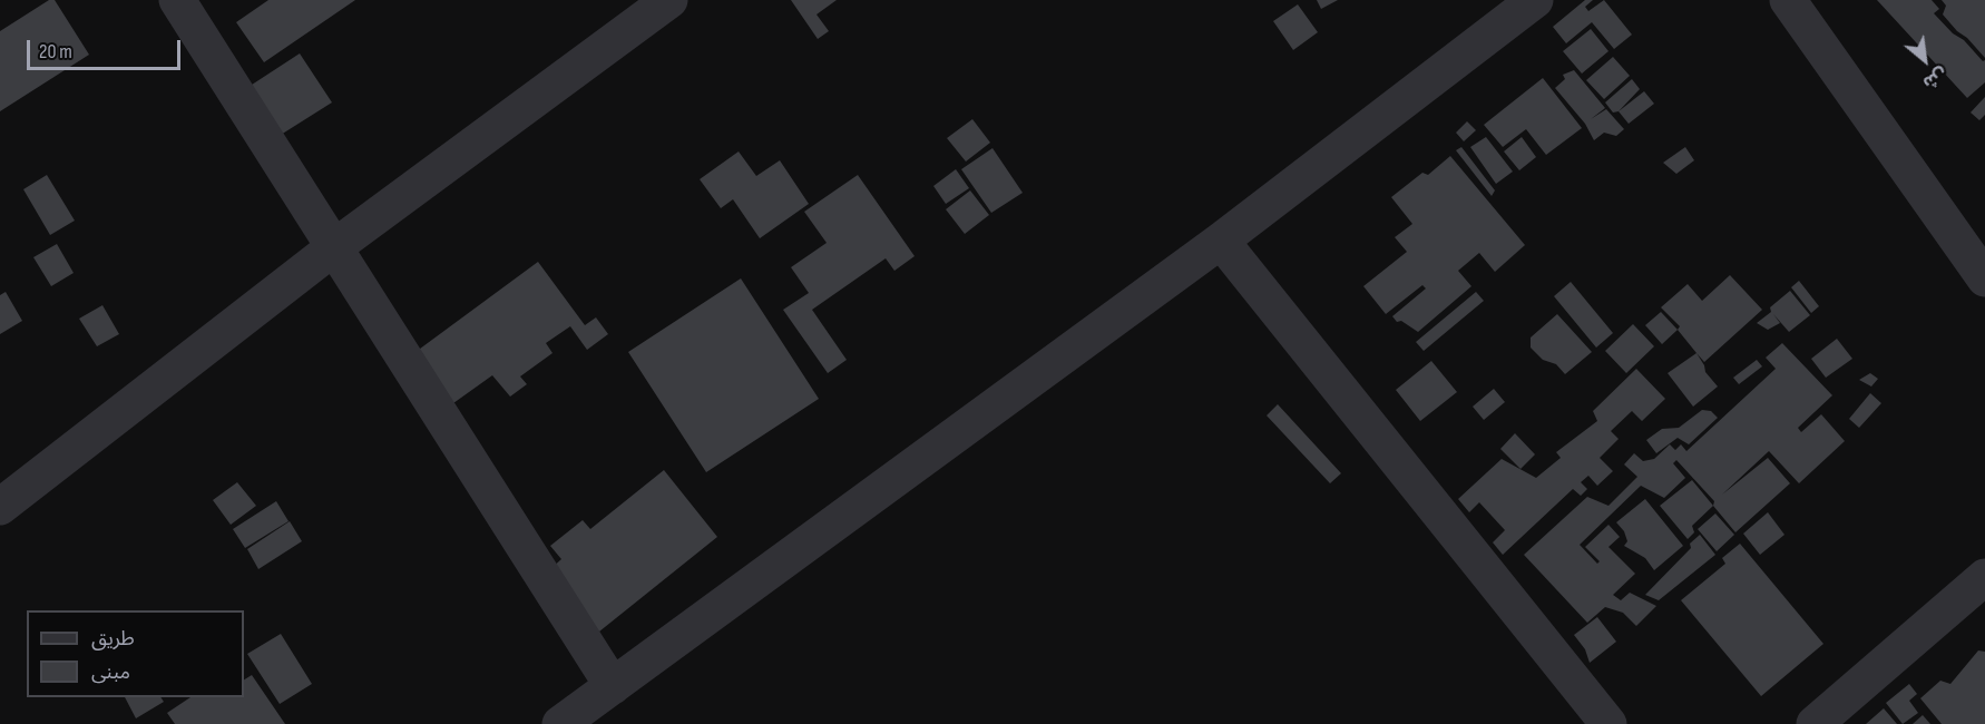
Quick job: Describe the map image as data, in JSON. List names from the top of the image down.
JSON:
{
  "legend": ["طريق", "مبنى"],
  "scale_bar": "20 m",
  "north": "bottom right"
}
